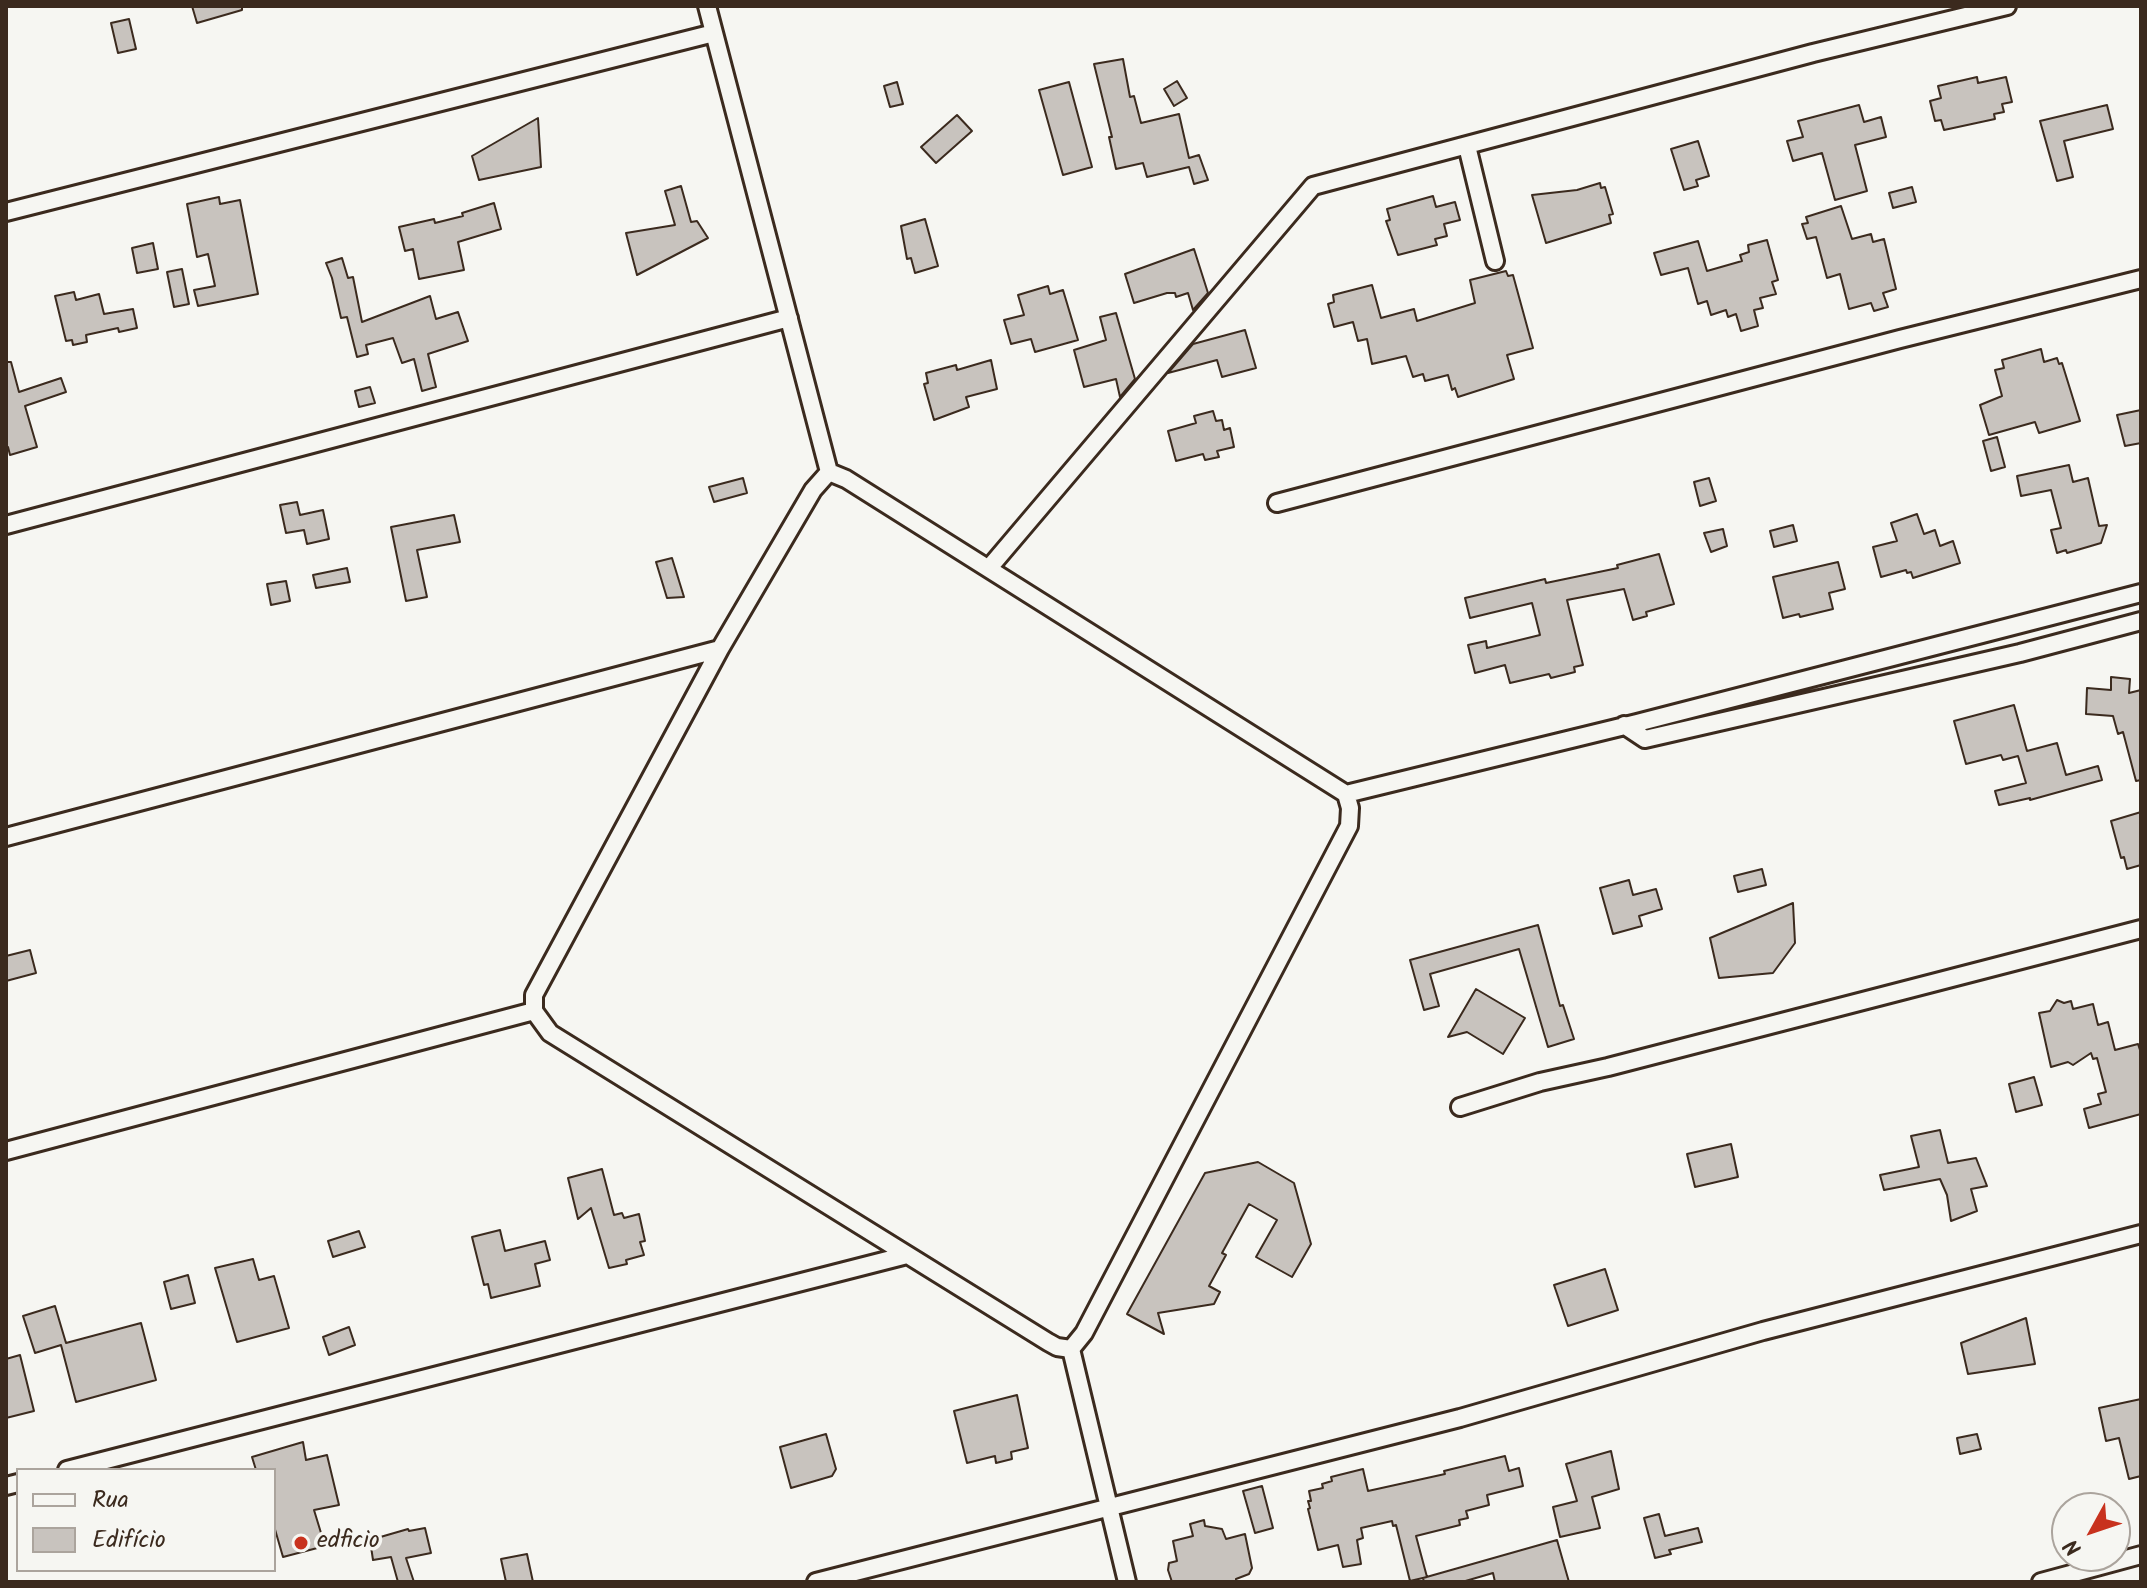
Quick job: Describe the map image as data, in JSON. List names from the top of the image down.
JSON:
{
  "places": ["edficio"],
  "legend": ["Rua", "Edifício"],
  "north": "bottom left"
}
